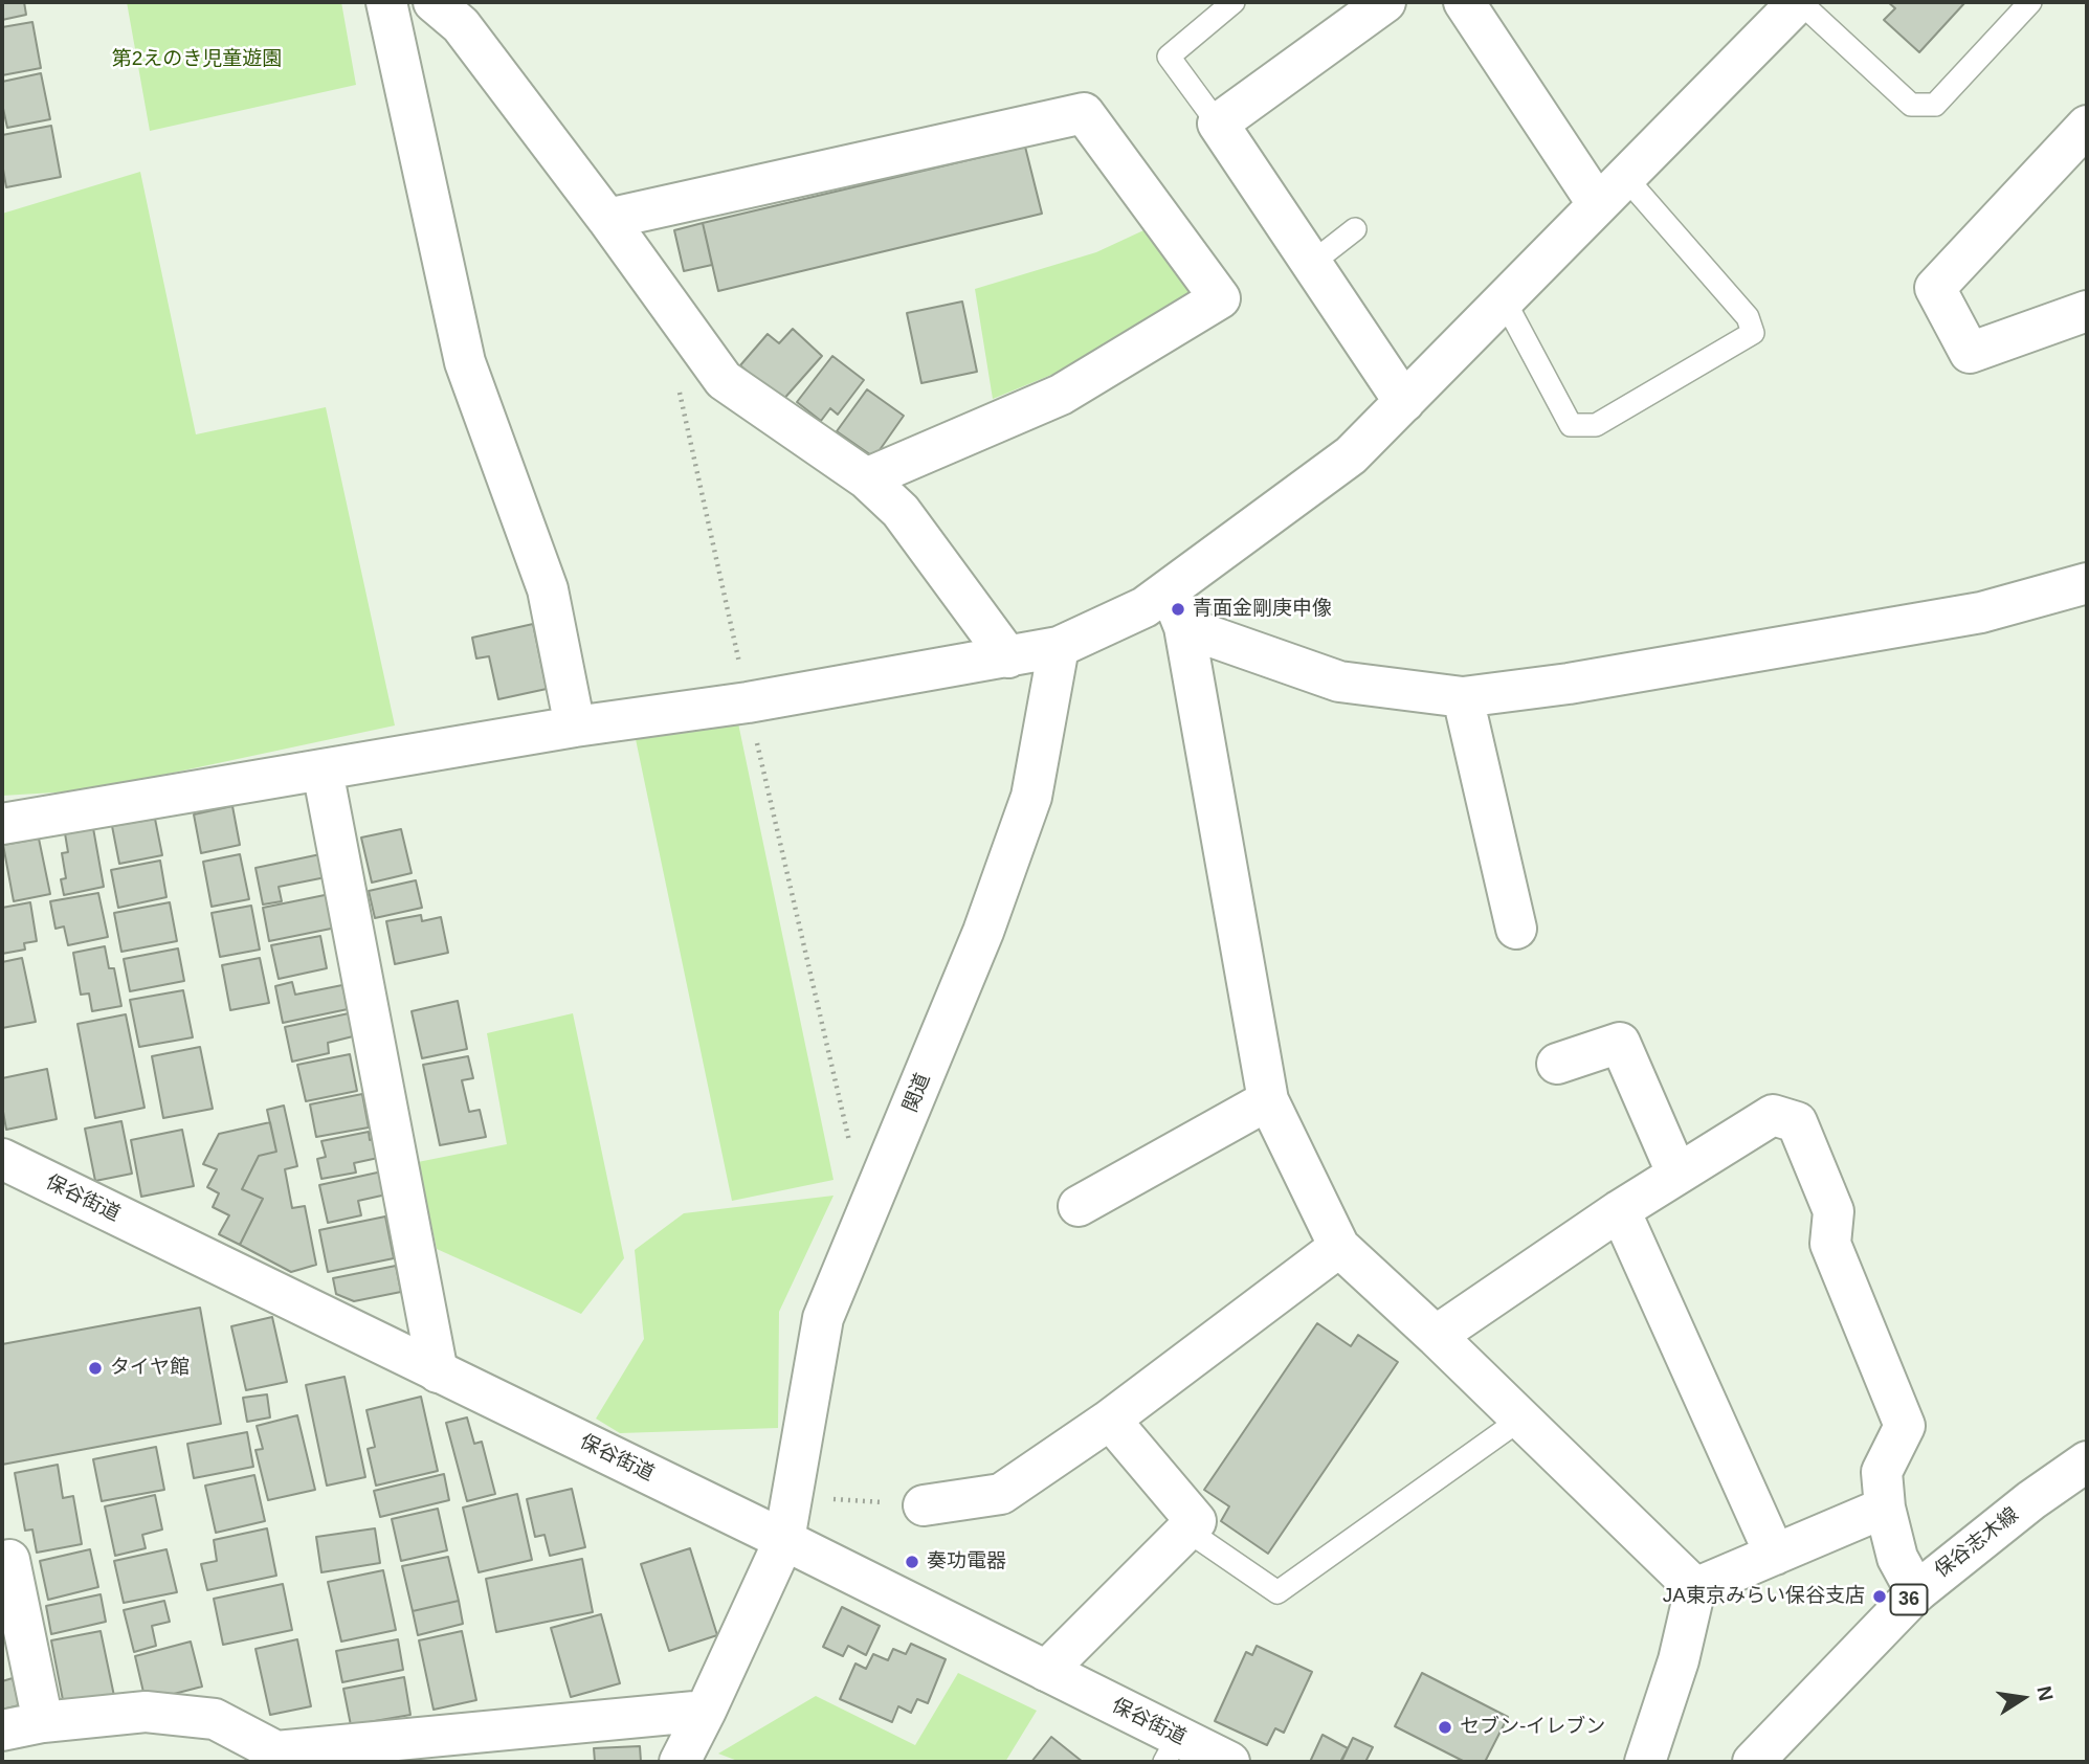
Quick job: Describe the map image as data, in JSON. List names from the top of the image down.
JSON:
{
  "streets": {
    "street": [
      "関道",
      "保谷街道",
      "保谷志木線",
      "36"
    ]
  },
  "crossings": [
    ["関道", "保谷街道"]
  ],
  "parks": ["第2えのき児童遊園"],
  "places": [
    "青面金剛庚申像",
    "タイヤ館",
    "奏功電器",
    "JA東京みらい保谷支店",
    "セブン-イレブン"
  ],
  "north": "right"
}
